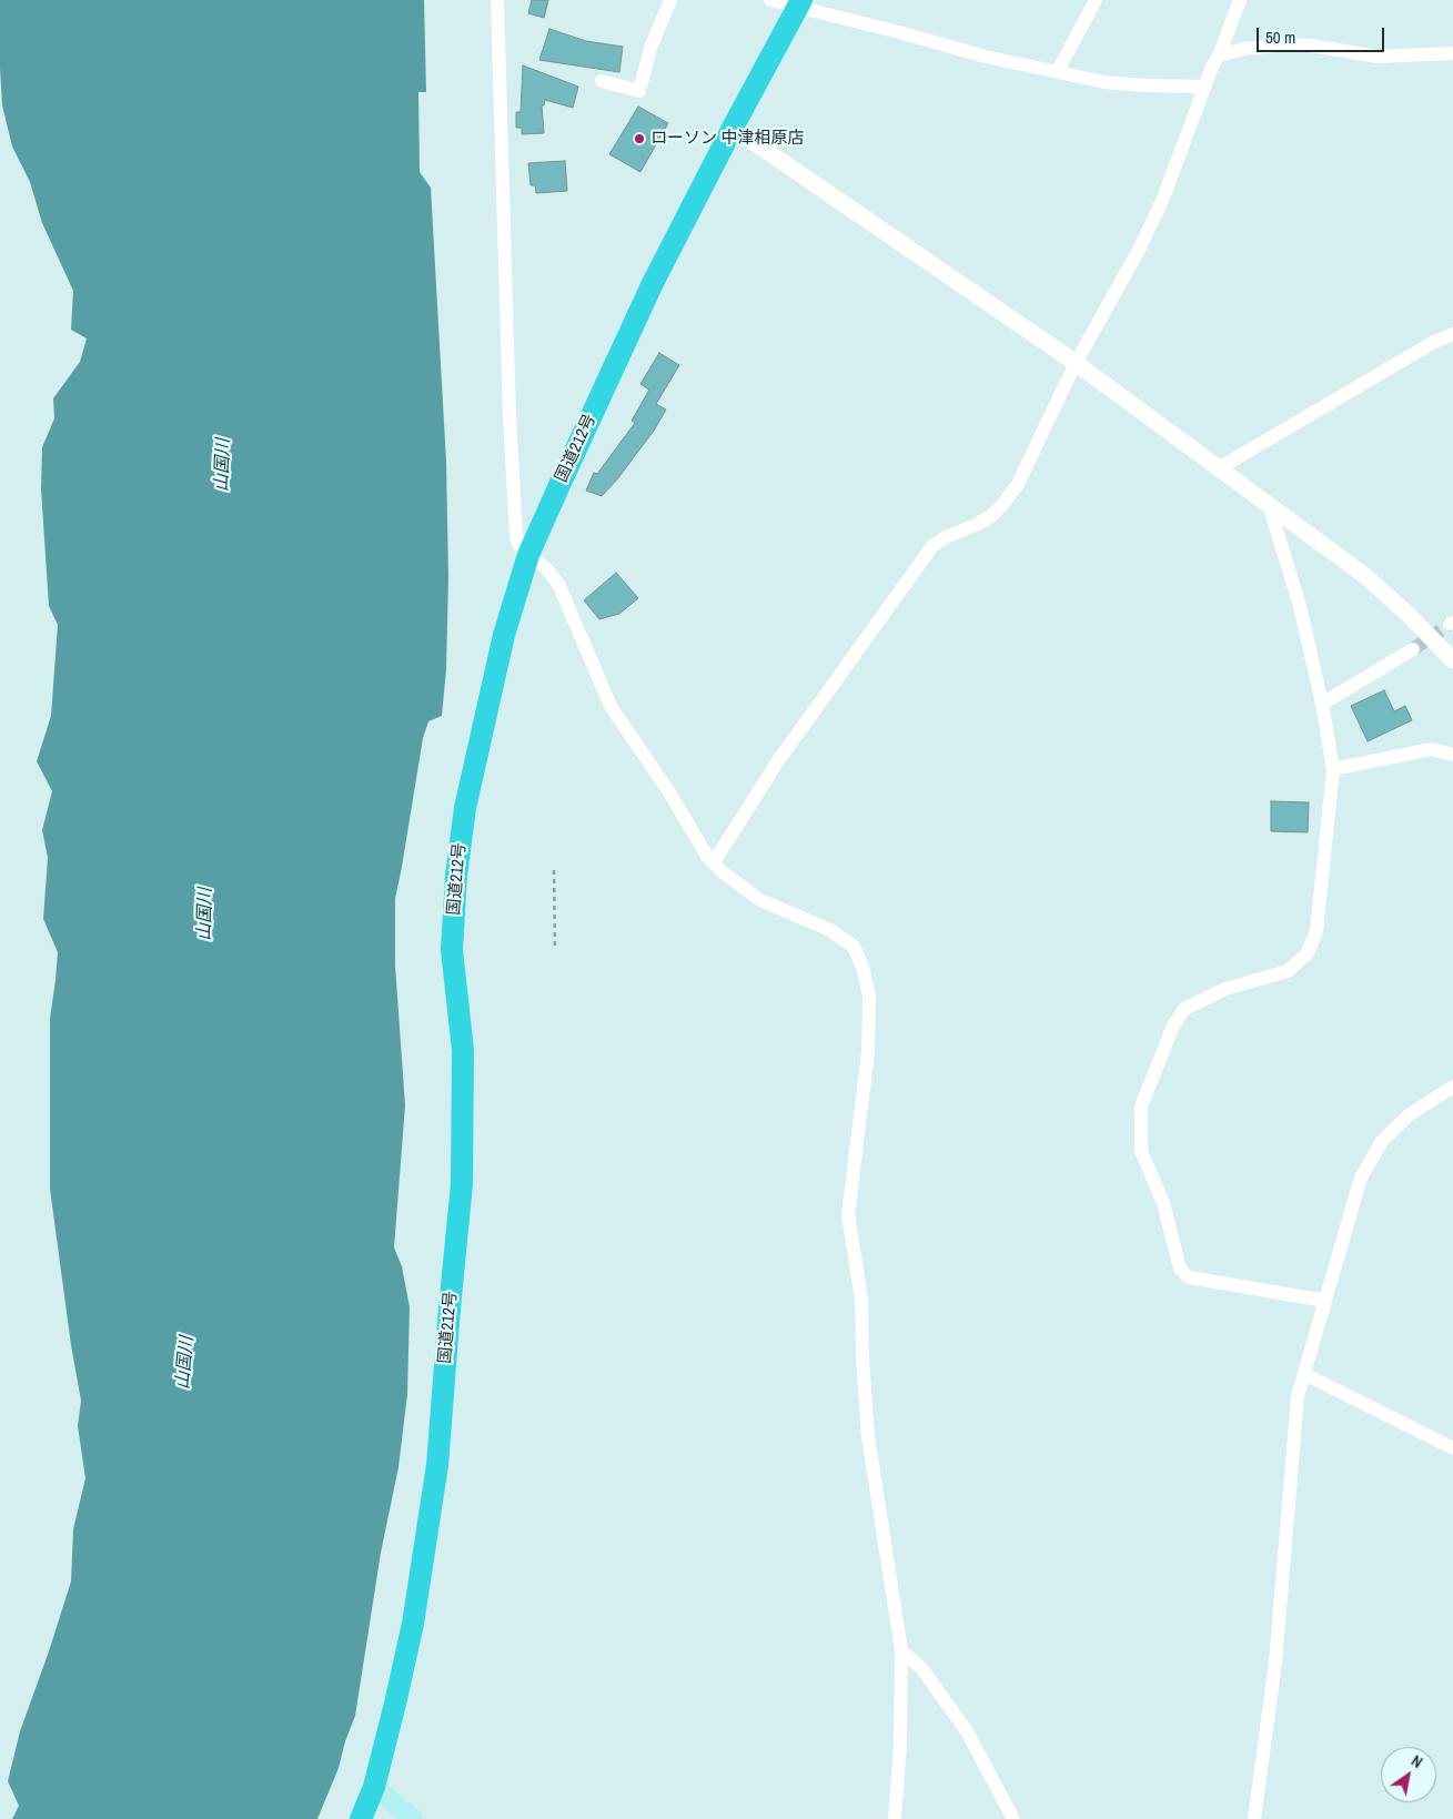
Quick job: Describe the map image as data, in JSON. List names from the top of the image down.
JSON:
{
  "streets": {
    "highway": ["国道212号"]
  },
  "water": ["山国川"],
  "places": ["ローソン 中津相原店"],
  "scale_bar": "50 m",
  "north": "top right"
}
